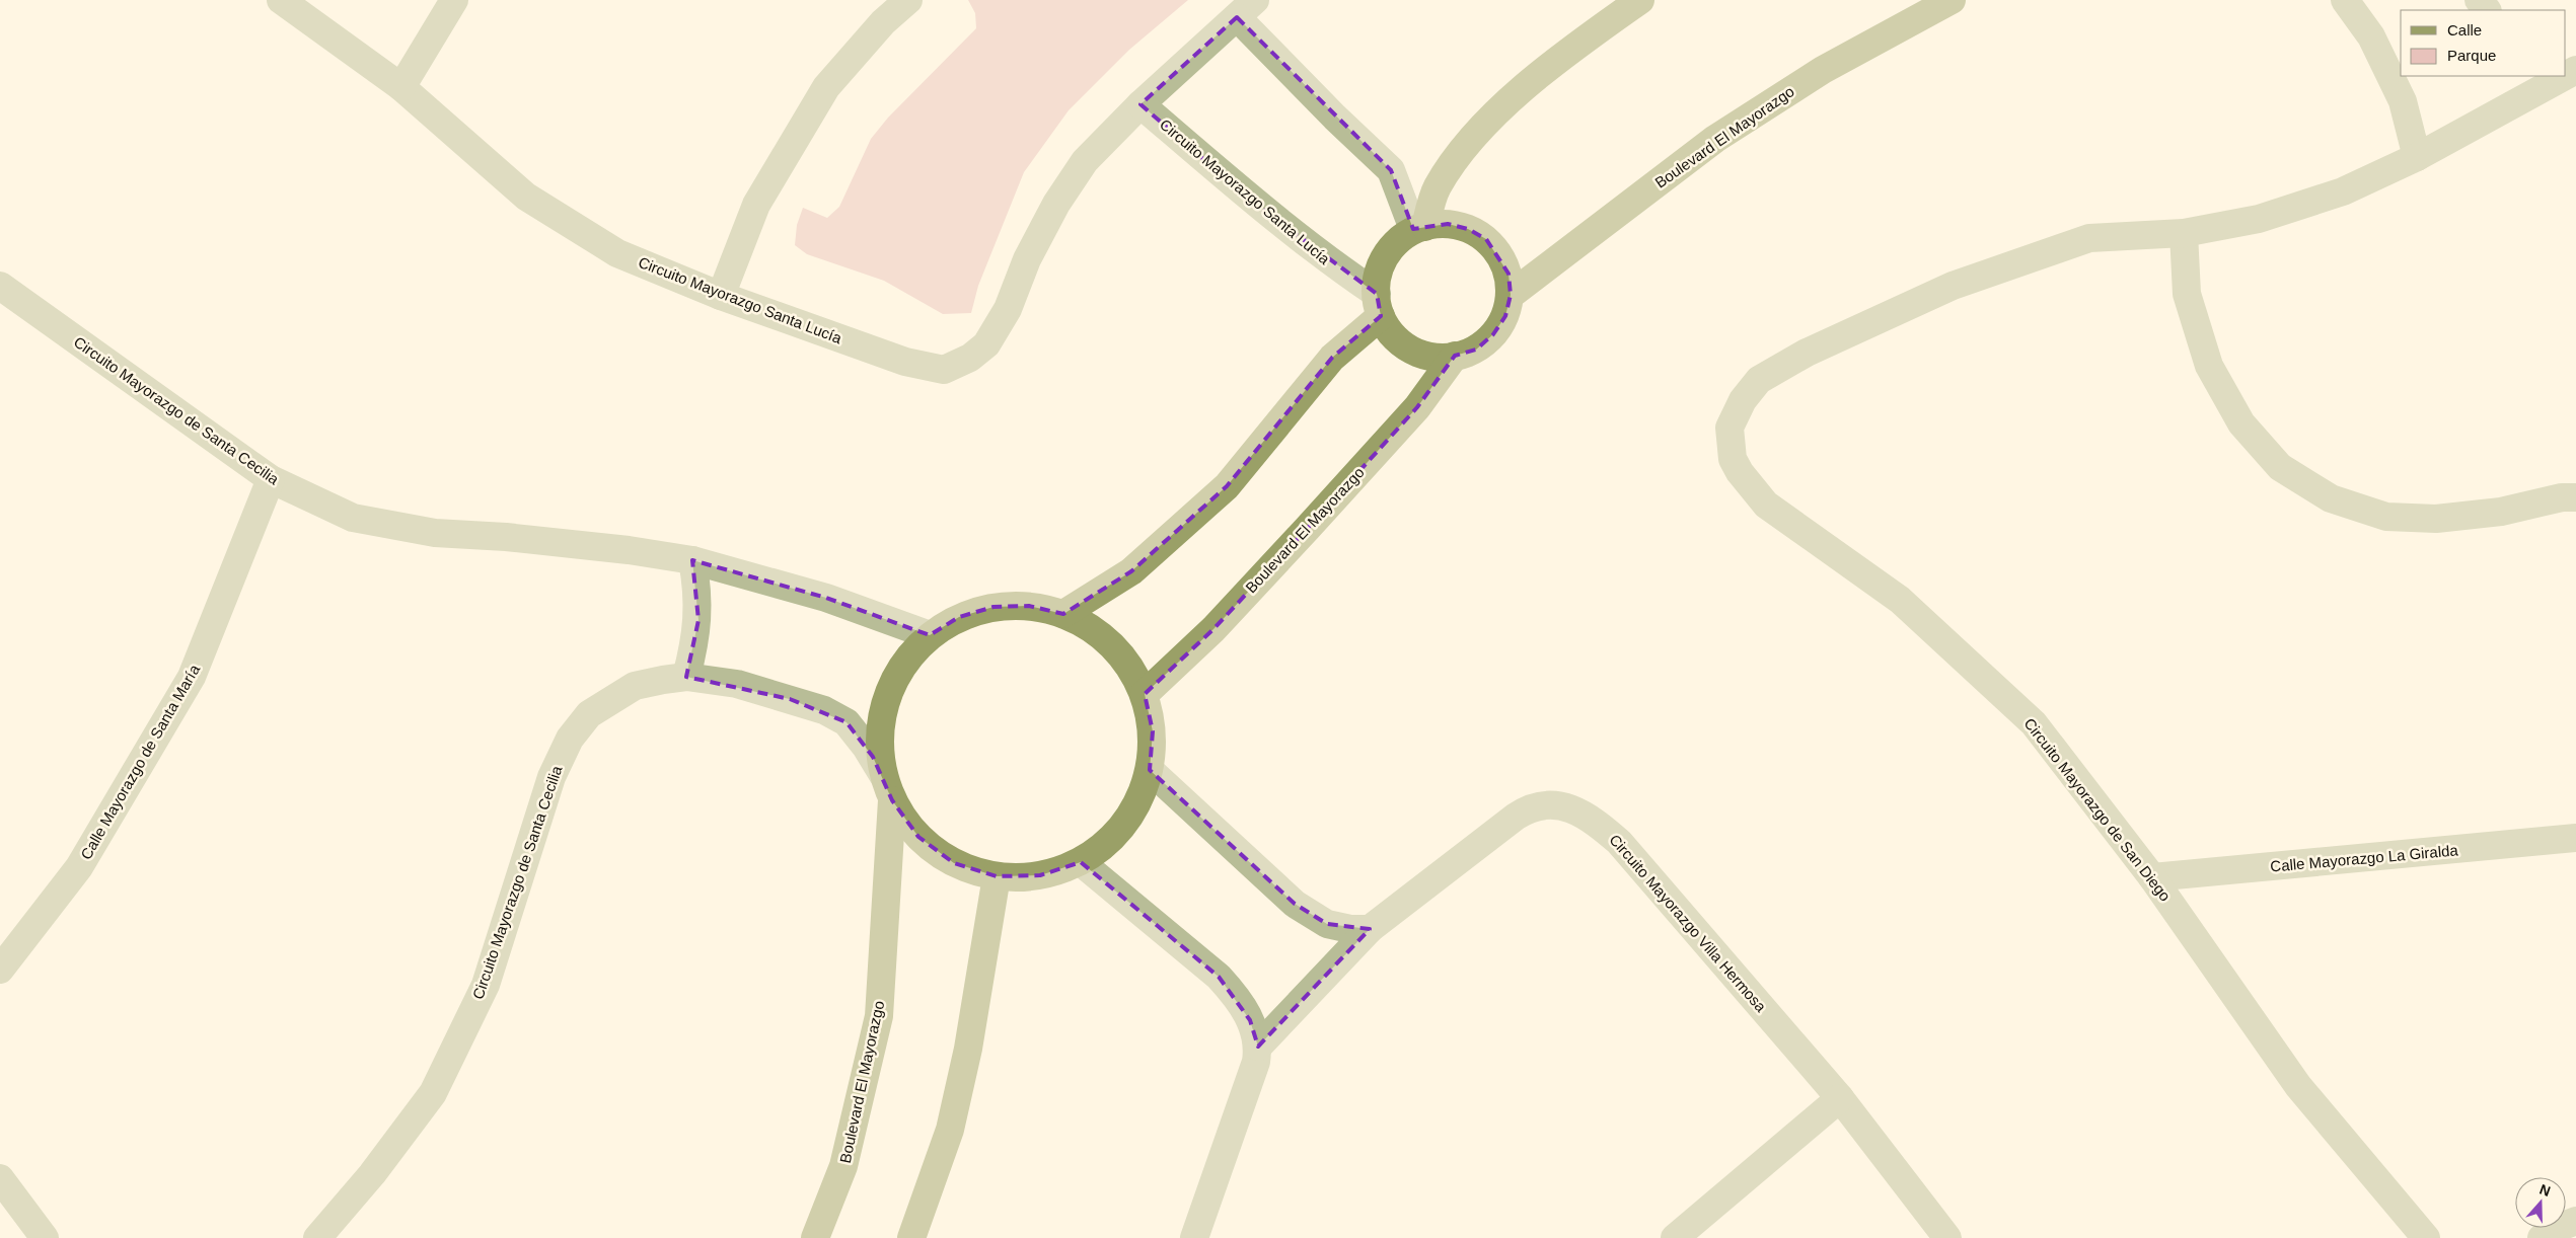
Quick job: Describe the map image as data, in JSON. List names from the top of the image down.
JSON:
{
  "streets": {
    "street": [
      "Boulevard El Mayorazgo",
      "Circuito Mayorazgo Santa Lucía",
      "Circuito Mayorazgo de Santa Cecilia",
      "Calle Mayorazgo de Santa María",
      "Circuito Mayorazgo de San Diego",
      "Calle Mayorazgo La Giralda",
      "Circuito Mayorazgo Villa Hermosa"
    ]
  },
  "crossings": [
    ["Boulevard El Mayorazgo", "Circuito Mayorazgo Santa Lucía"],
    ["Circuito Mayorazgo de Santa Cecilia", "Calle Mayorazgo de Santa María"],
    ["Circuito Mayorazgo de San Diego", "Calle Mayorazgo La Giralda"]
  ],
  "legend": ["Calle", "Parque"],
  "north": "top"
}
